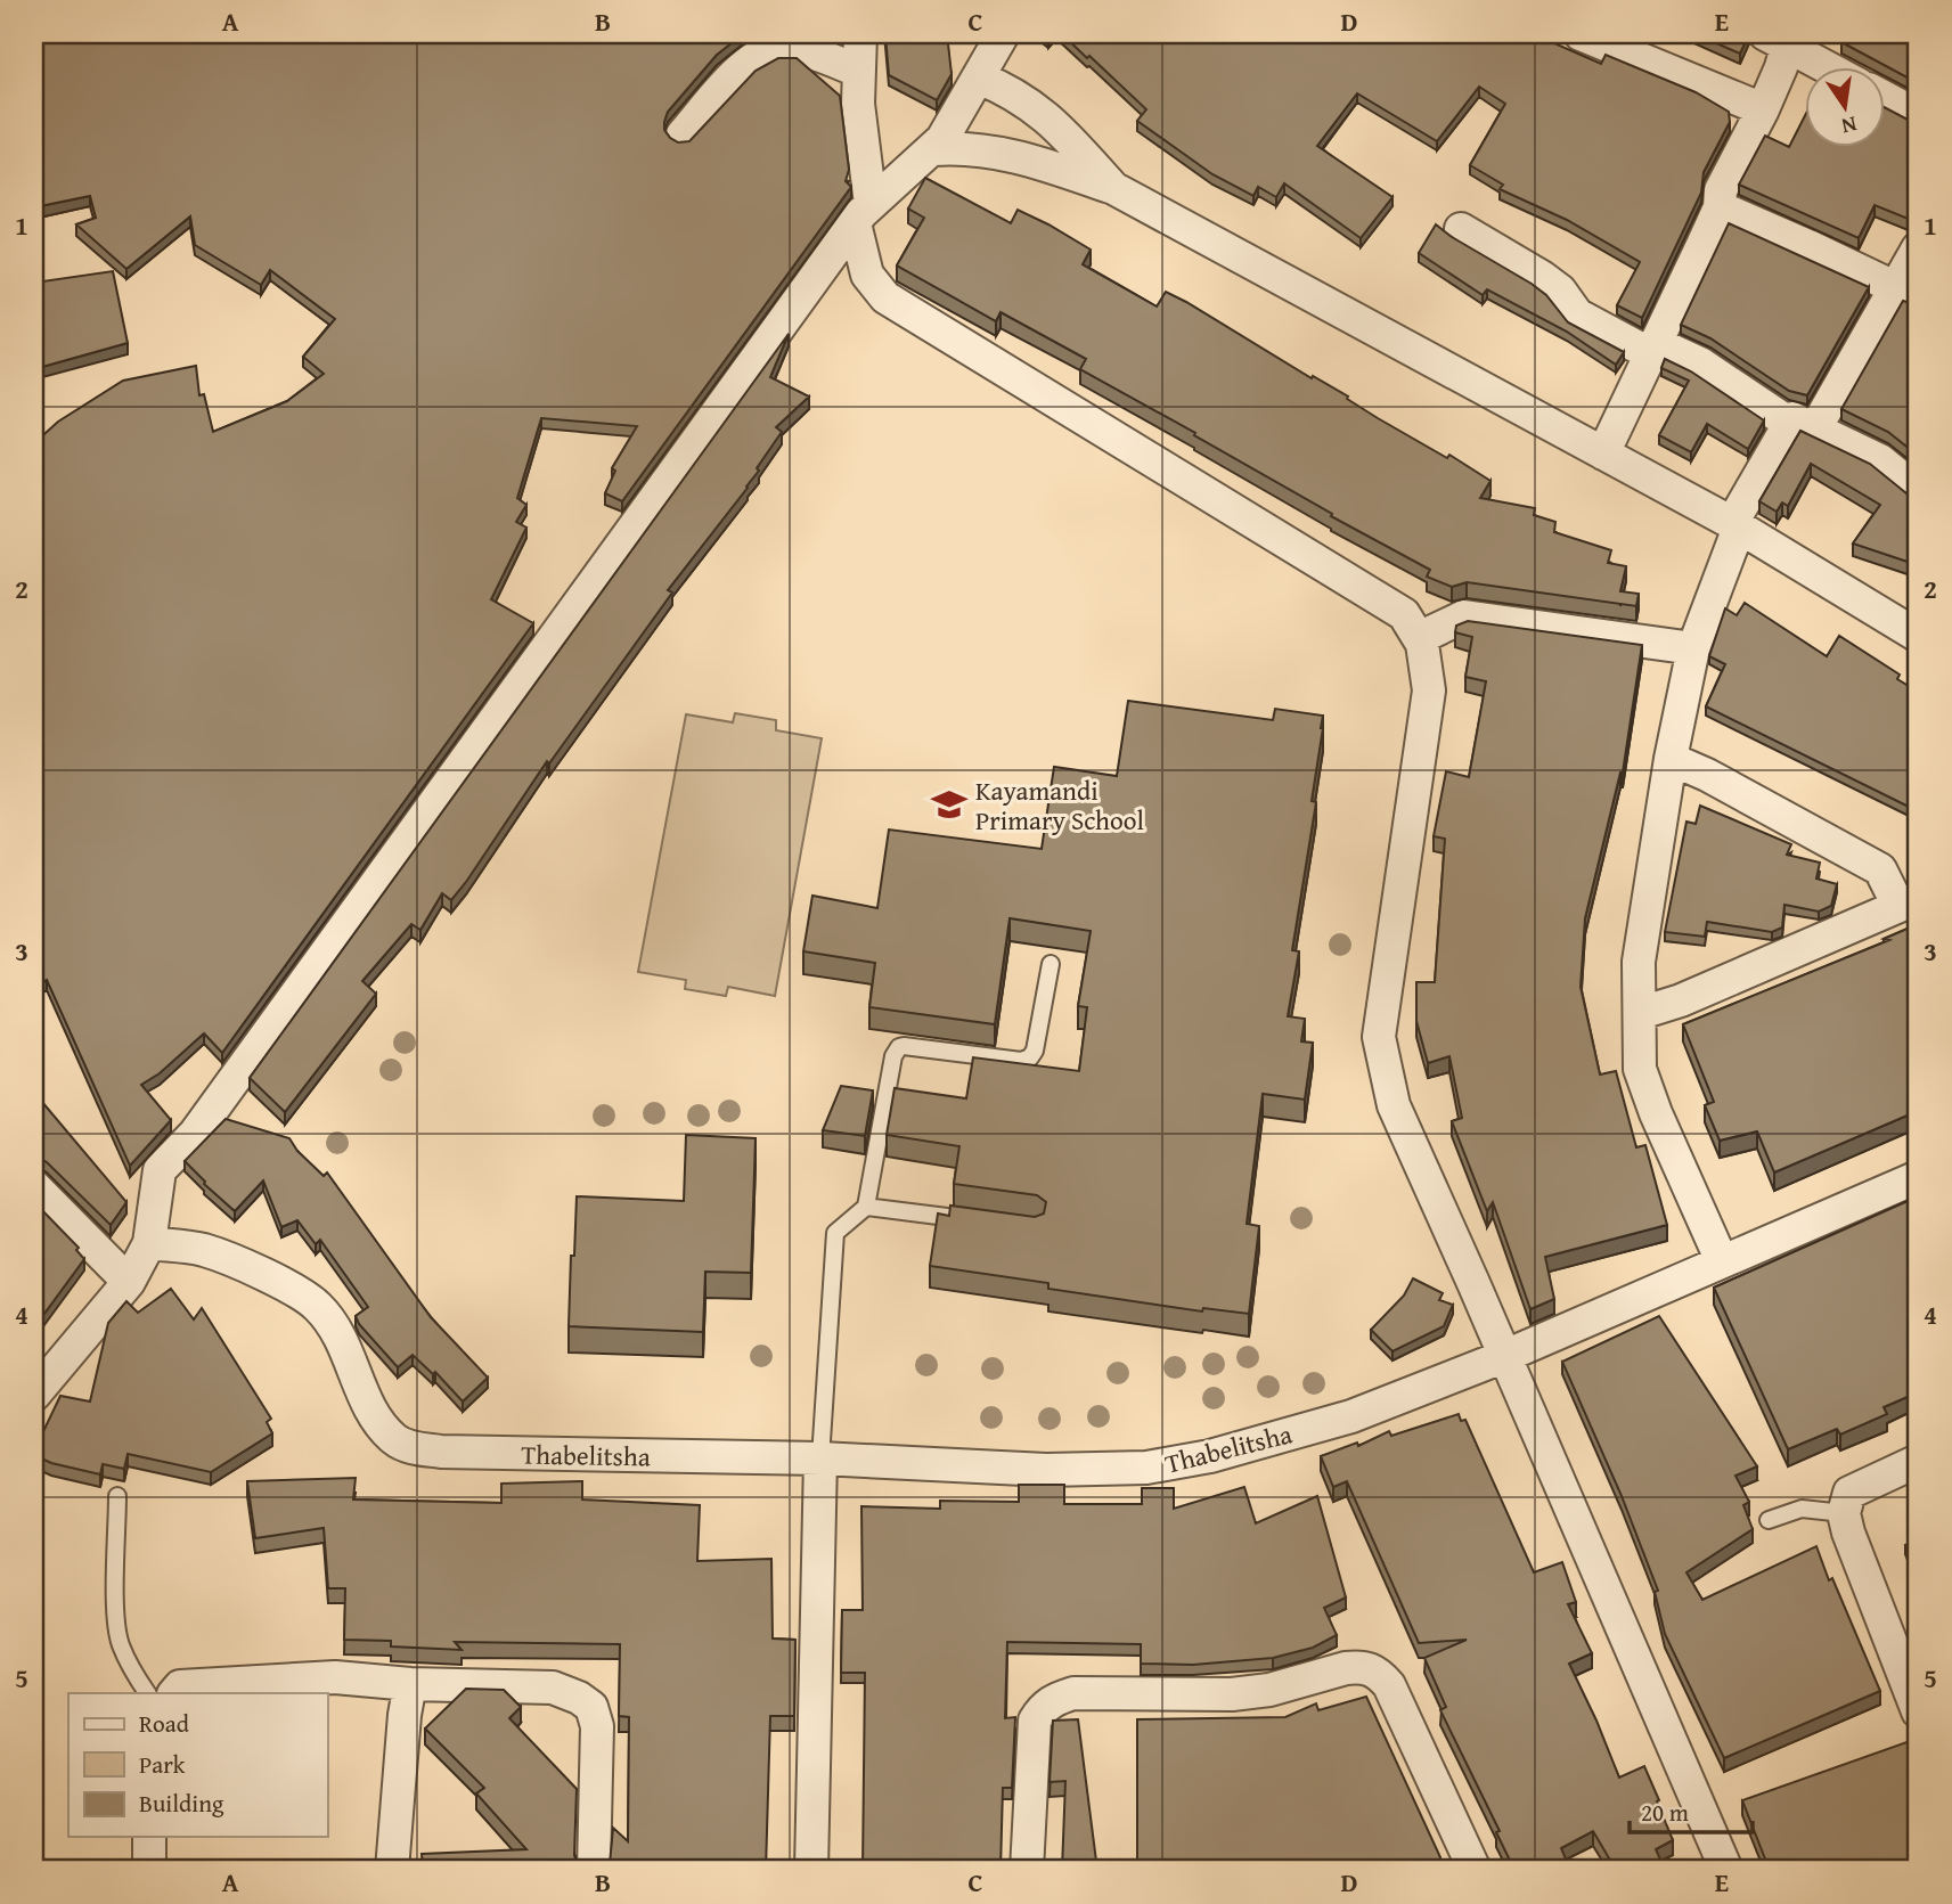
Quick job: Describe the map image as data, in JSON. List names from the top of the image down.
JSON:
{
  "streets": {
    "street": ["Thabelitsha"]
  },
  "places": {
    "school or university": ["Kayamandi Primary School"]
  },
  "legend": ["Road", "Park", "Building"],
  "scale_bar": "20 m",
  "north": "bottom",
  "grid": {
    "columns": [
      "A",
      "B",
      "C",
      "D",
      "E"
    ],
    "rows": [
      "1",
      "2",
      "3",
      "4",
      "5"
    ]
  }
}
